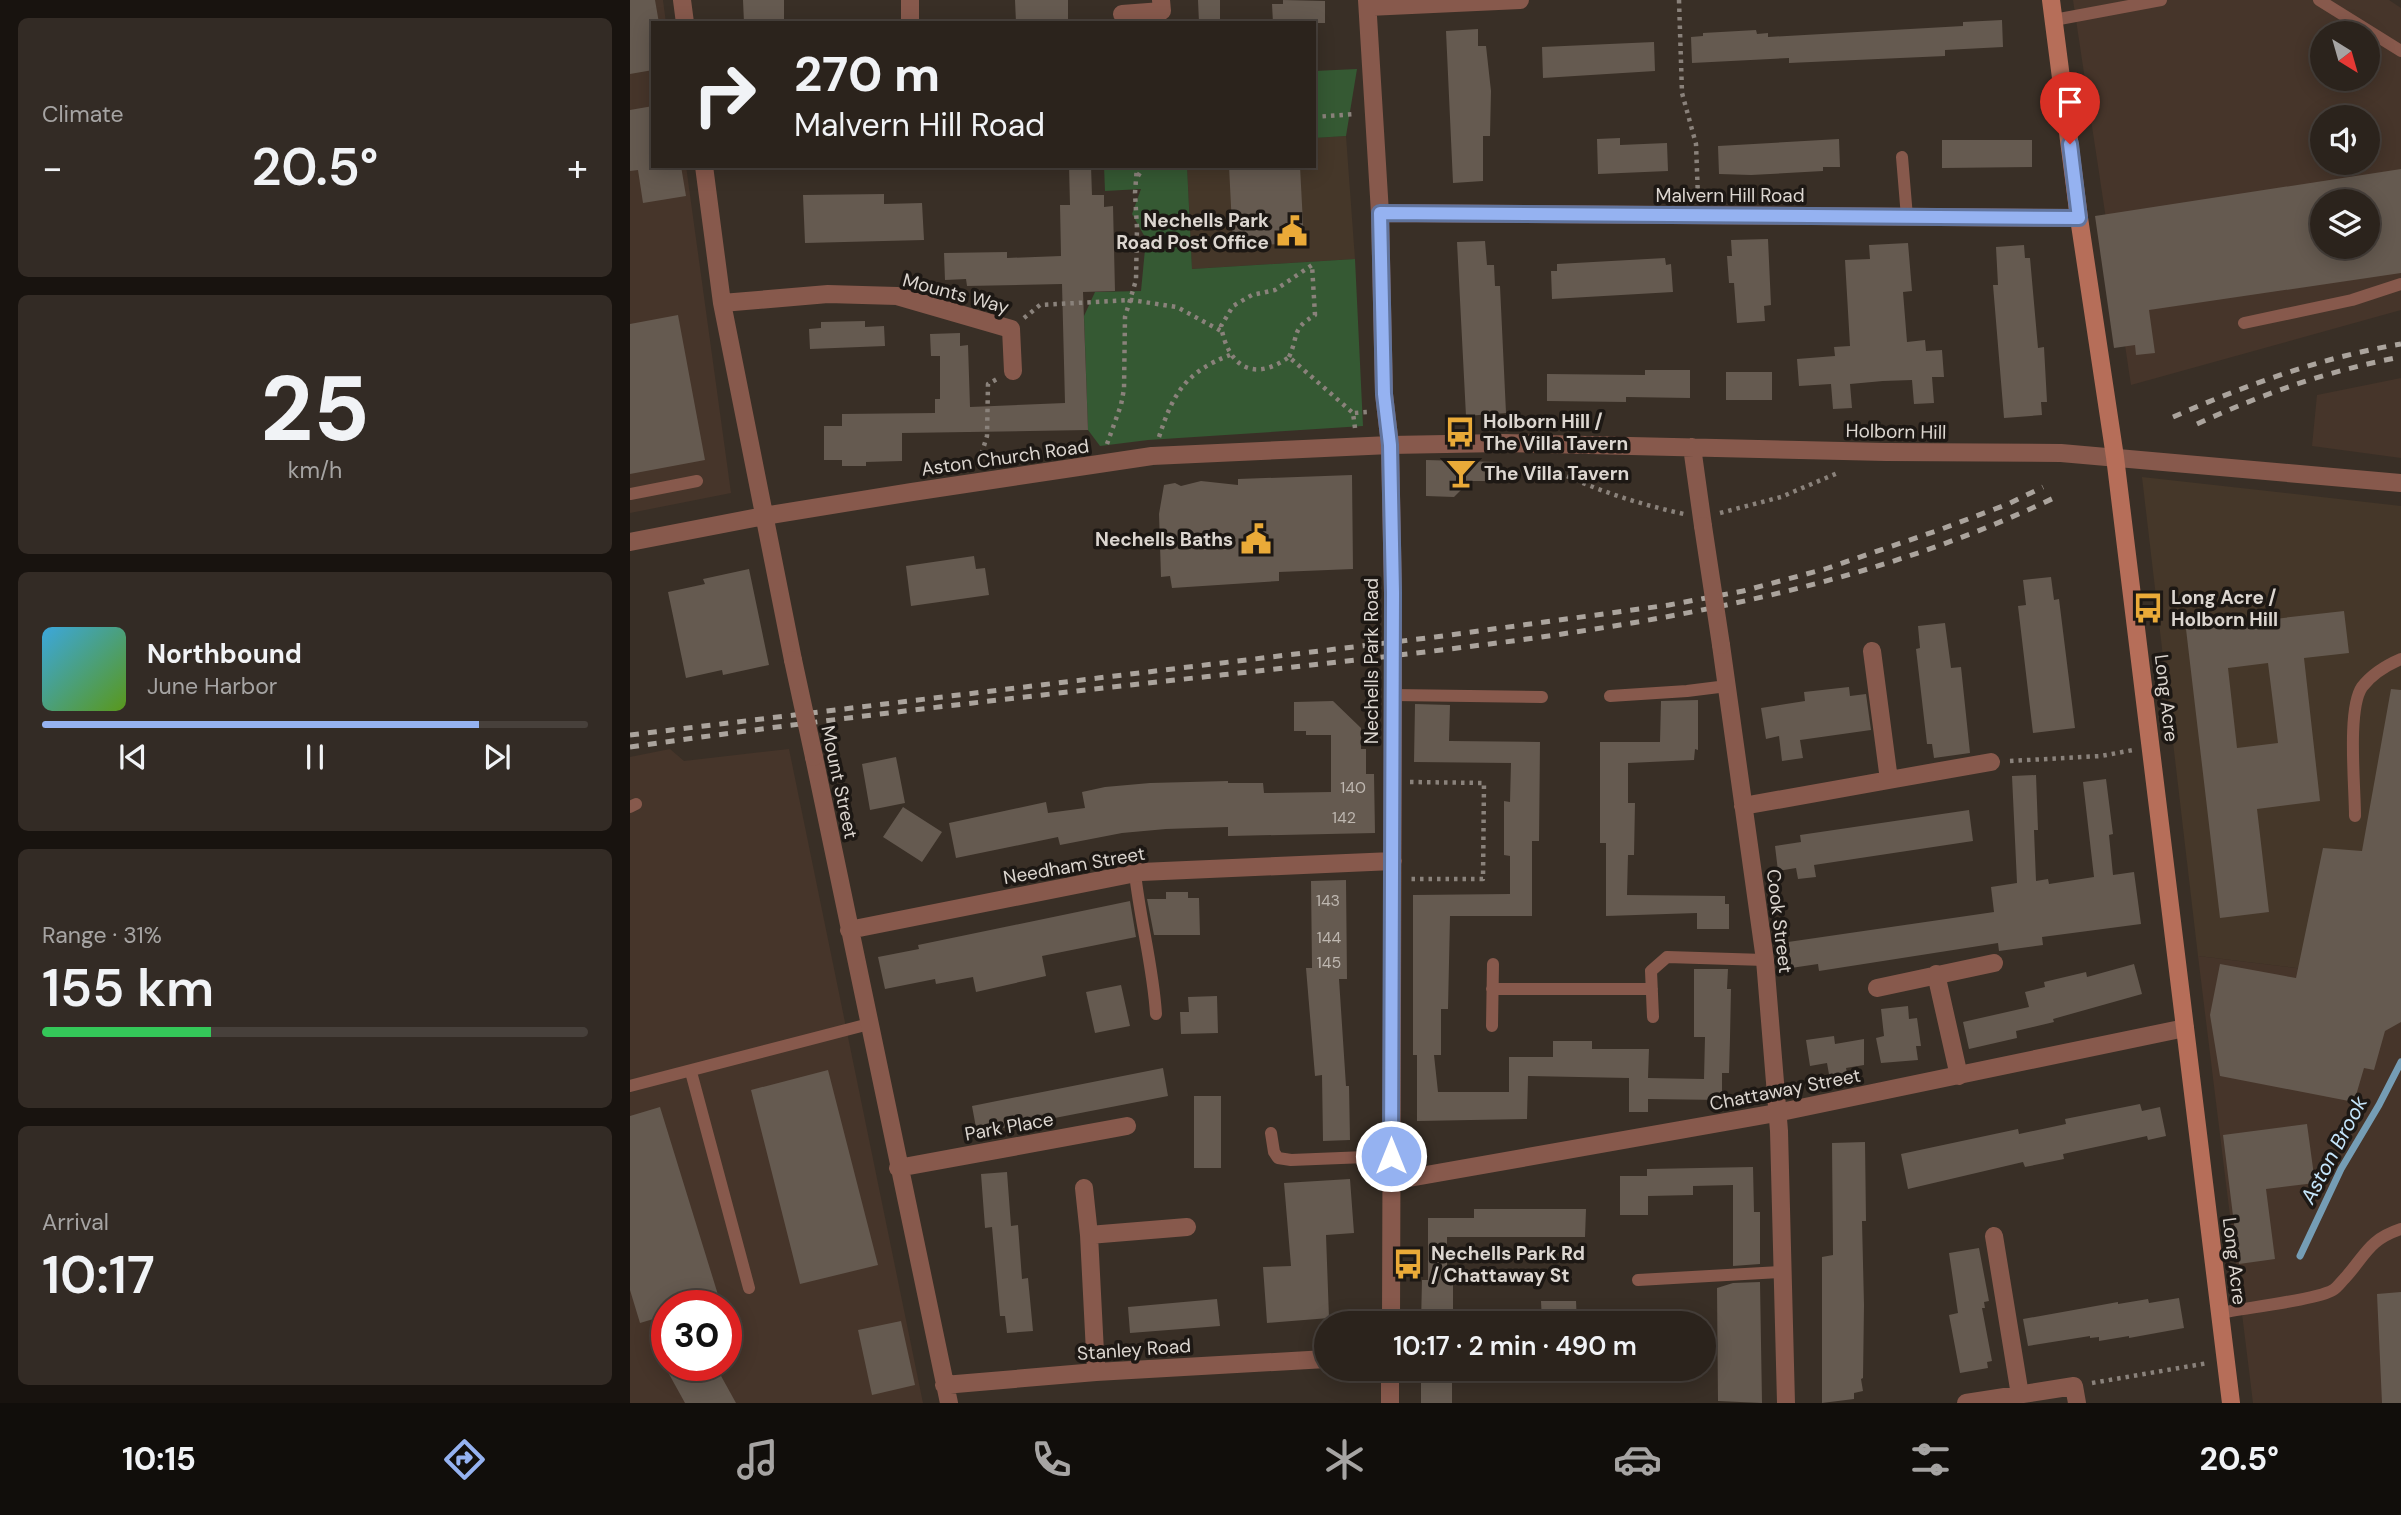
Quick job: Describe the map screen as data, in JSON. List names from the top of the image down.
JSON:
{
  "streets": {
    "street": [
      "Malvern Hill Road",
      "Mounts Way",
      "Holborn Hill",
      "Aston Church Road",
      "Nechells Park Road",
      "Long Acre",
      "Mount Street",
      "Needham Street",
      "Cook Street",
      "Chattaway Street",
      "Park Place",
      "Stanley Road"
    ]
  },
  "crossings": [
    ["Malvern Hill Road", "Nechells Park Road"],
    ["Malvern Hill Road", "Long Acre"],
    ["Mounts Way", "Mount Street"],
    ["Holborn Hill", "Aston Church Road"],
    ["Holborn Hill", "Nechells Park Road"],
    ["Holborn Hill", "Long Acre"],
    ["Holborn Hill", "Cook Street"],
    ["Aston Church Road", "Nechells Park Road"],
    ["Aston Church Road", "Mount Street"],
    ["Nechells Park Road", "Needham Street"],
    ["Nechells Park Road", "Chattaway Street"],
    ["Long Acre", "Chattaway Street"],
    ["Mount Street", "Needham Street"],
    ["Mount Street", "Park Place"],
    ["Mount Street", "Stanley Road"],
    ["Cook Street", "Chattaway Street"]
  ],
  "water": ["Aston Brook"],
  "places": {
    "public building": ["Nechells Park Road Post Office", "Nechells Baths"],
    "bus stop": ["Holborn Hill / The Villa Tavern", "Long Acre / Holborn Hill", "Nechells Park Rd / Chattaway St"],
    "bar": ["The Villa Tavern"]
  },
  "house_numbers": [
    "140",
    "142",
    "143",
    "144",
    "145"
  ],
  "north": "bottom right",
  "page": {
    "tile": [
      "Climate",
      ["25", "km/h"],
      ["Range · 31%", "155 km"],
      ["Arrival", "10:17"]
    ],
    "turn": ["270 m", "Malvern Hill Road"],
    "heat": ["−", "20.5°", "+"],
    "song": ["Northbound", "June Harbor"],
    "limit": "30",
    "trip": "10:17 · 2 min · 490 m",
    "tabs": ["10:15", "20.5°"]
  }
}
